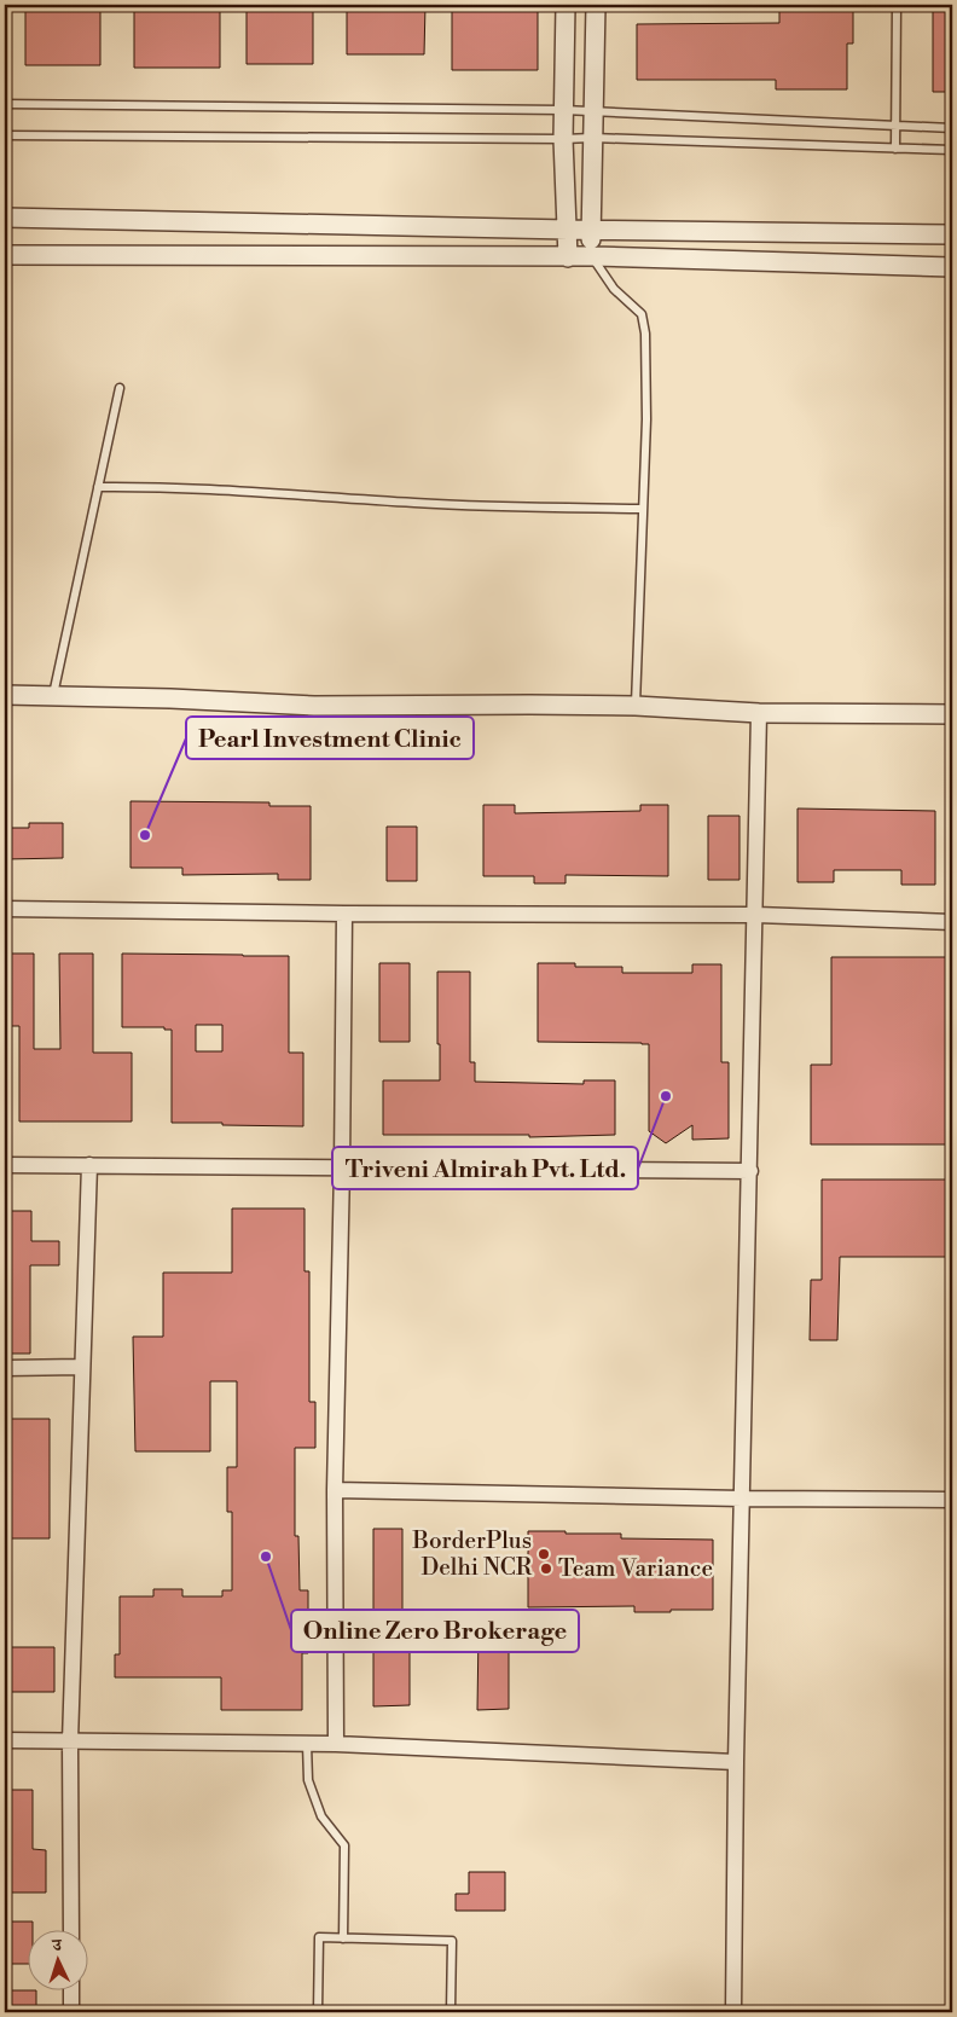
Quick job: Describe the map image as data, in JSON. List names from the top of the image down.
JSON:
{
  "places": [
    "Pearl Investment Clinic",
    "Triveni Almirah Pvt. Ltd.",
    "BorderPlus Delhi NCR",
    "Online Zero Brokerage",
    "Team Variance"
  ],
  "north": "top"
}
